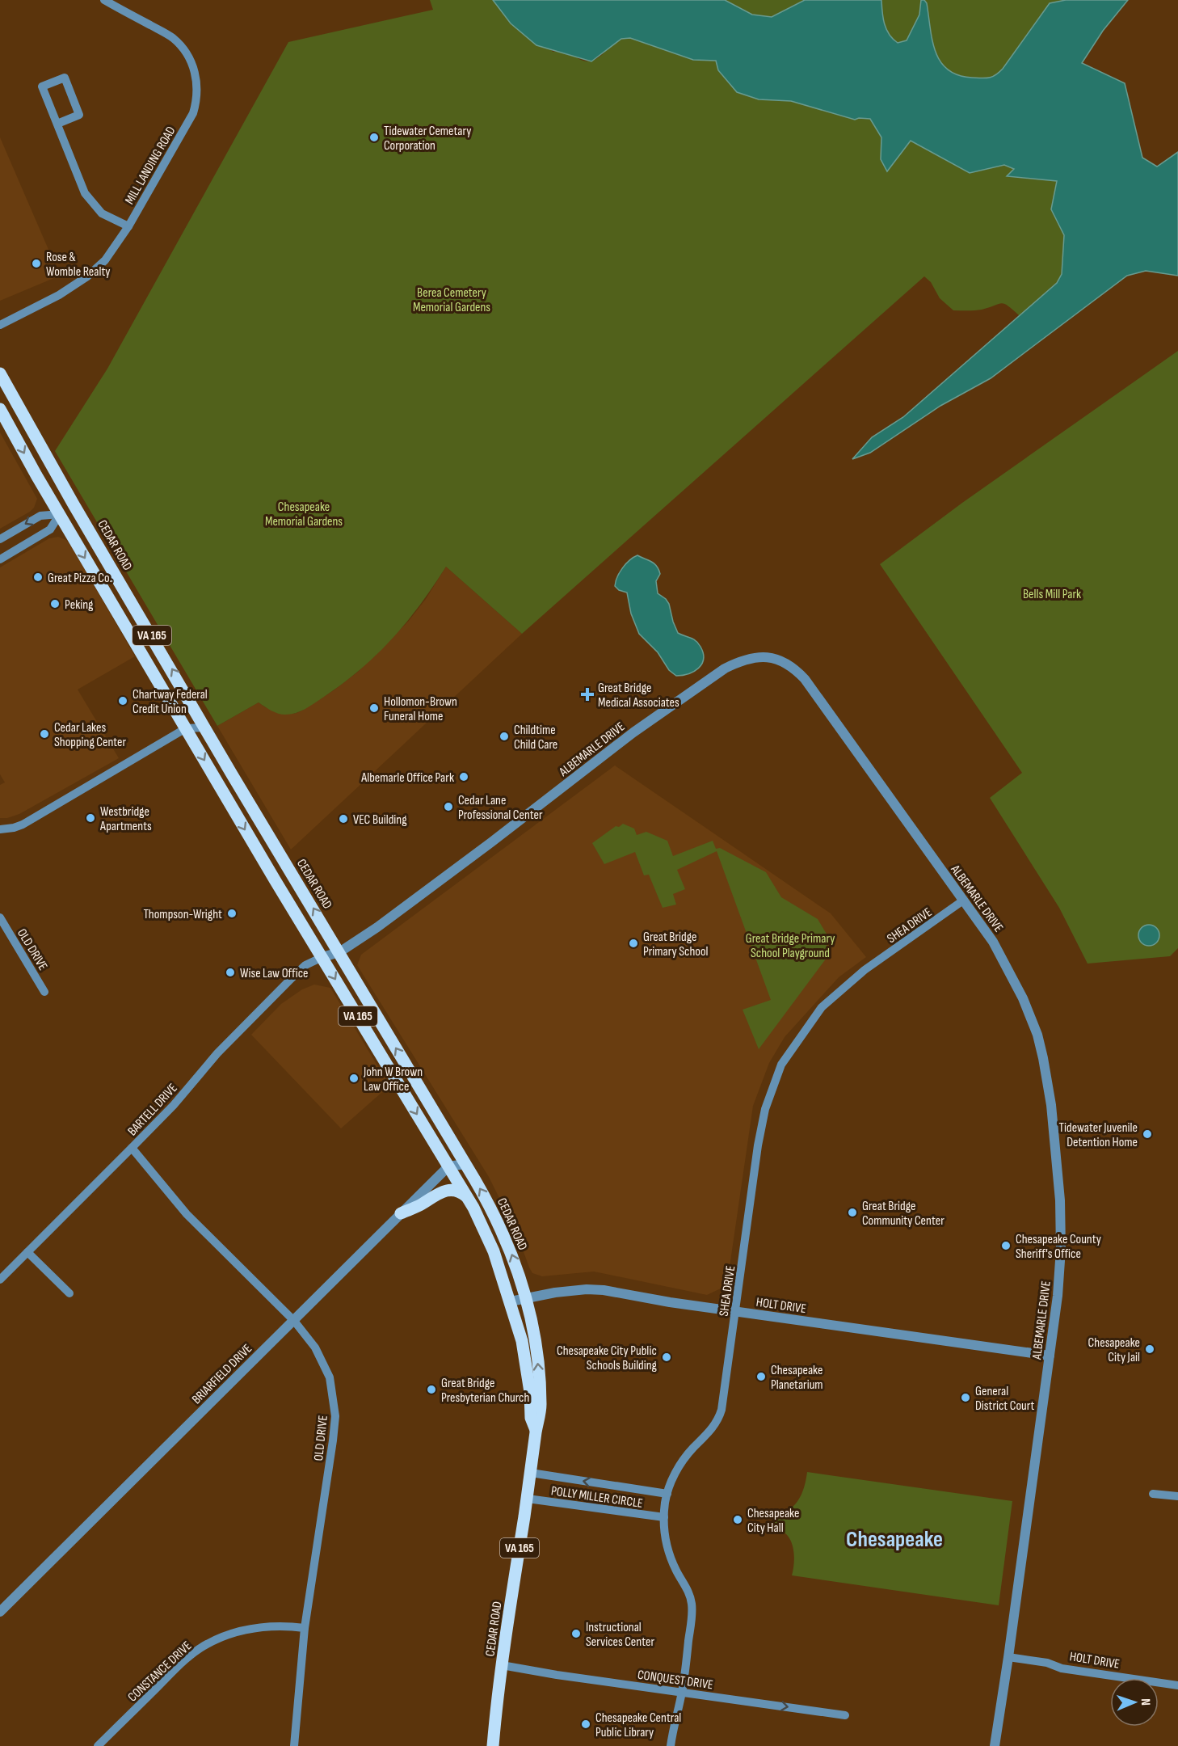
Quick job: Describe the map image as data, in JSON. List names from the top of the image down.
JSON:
{
  "streets": {
    "main road": ["CEDAR ROAD", "VA 165"],
    "street": [
      "MILL LANDING ROAD",
      "ALBEMARLE DRIVE",
      "SHEA DRIVE",
      "OLD DRIVE",
      "BARTELL DRIVE",
      "HOLT DRIVE",
      "BRIARFIELD DRIVE",
      "POLLY MILLER CIRCLE",
      "CONSTANCE DRIVE",
      "CONQUEST DRIVE"
    ]
  },
  "crossings": [
    ["CEDAR ROAD", "ALBEMARLE DRIVE"],
    ["CEDAR ROAD", "BARTELL DRIVE"],
    ["CEDAR ROAD", "HOLT DRIVE"],
    ["CEDAR ROAD", "BRIARFIELD DRIVE"],
    ["CEDAR ROAD", "POLLY MILLER CIRCLE"],
    ["CEDAR ROAD", "CONQUEST DRIVE"],
    ["ALBEMARLE DRIVE", "SHEA DRIVE"],
    ["ALBEMARLE DRIVE", "BARTELL DRIVE"],
    ["ALBEMARLE DRIVE", "HOLT DRIVE"],
    ["SHEA DRIVE", "HOLT DRIVE"],
    ["SHEA DRIVE", "POLLY MILLER CIRCLE"],
    ["SHEA DRIVE", "CONQUEST DRIVE"],
    ["OLD DRIVE", "BARTELL DRIVE"],
    ["OLD DRIVE", "BRIARFIELD DRIVE"],
    ["OLD DRIVE", "CONSTANCE DRIVE"]
  ],
  "one_way": ["CONQUEST DRIVE"],
  "districts": ["Chesapeake"],
  "parks": [
    "Berea Cemetery Memorial Gardens",
    "Chesapeake Memorial Gardens",
    "Bells Mill Park",
    "Great Bridge Primary School Playground"
  ],
  "places": {
    "other": [
      "Tidewater Cemetary Corporation",
      "Rose & Womble Realty",
      "Great Pizza Co.",
      "Peking",
      "Chartway Federal Credit Union",
      "Hollomon-Brown Funeral Home",
      "Cedar Lakes Shopping Center",
      "Childtime Child Care",
      "Albemarle Office Park",
      "Cedar Lane Professional Center",
      "Westbridge Apartments",
      "VEC Building",
      "Thompson-Wright",
      "Great Bridge Primary School",
      "Wise Law Office",
      "John W Brown Law Office",
      "Tidewater Juvenile Detention Home",
      "Great Bridge Community Center",
      "Chesapeake County Sheriff's Office",
      "Chesapeake City Jail",
      "Chesapeake City Public Schools Building",
      "Chesapeake Planetarium",
      "Great Bridge Presbyterian Church",
      "General District Court",
      "Chesapeake City Hall",
      "Instructional Services Center",
      "Chesapeake Central Public Library"
    ],
    "health": ["Great Bridge Medical Associates"]
  },
  "north": "right"
}
